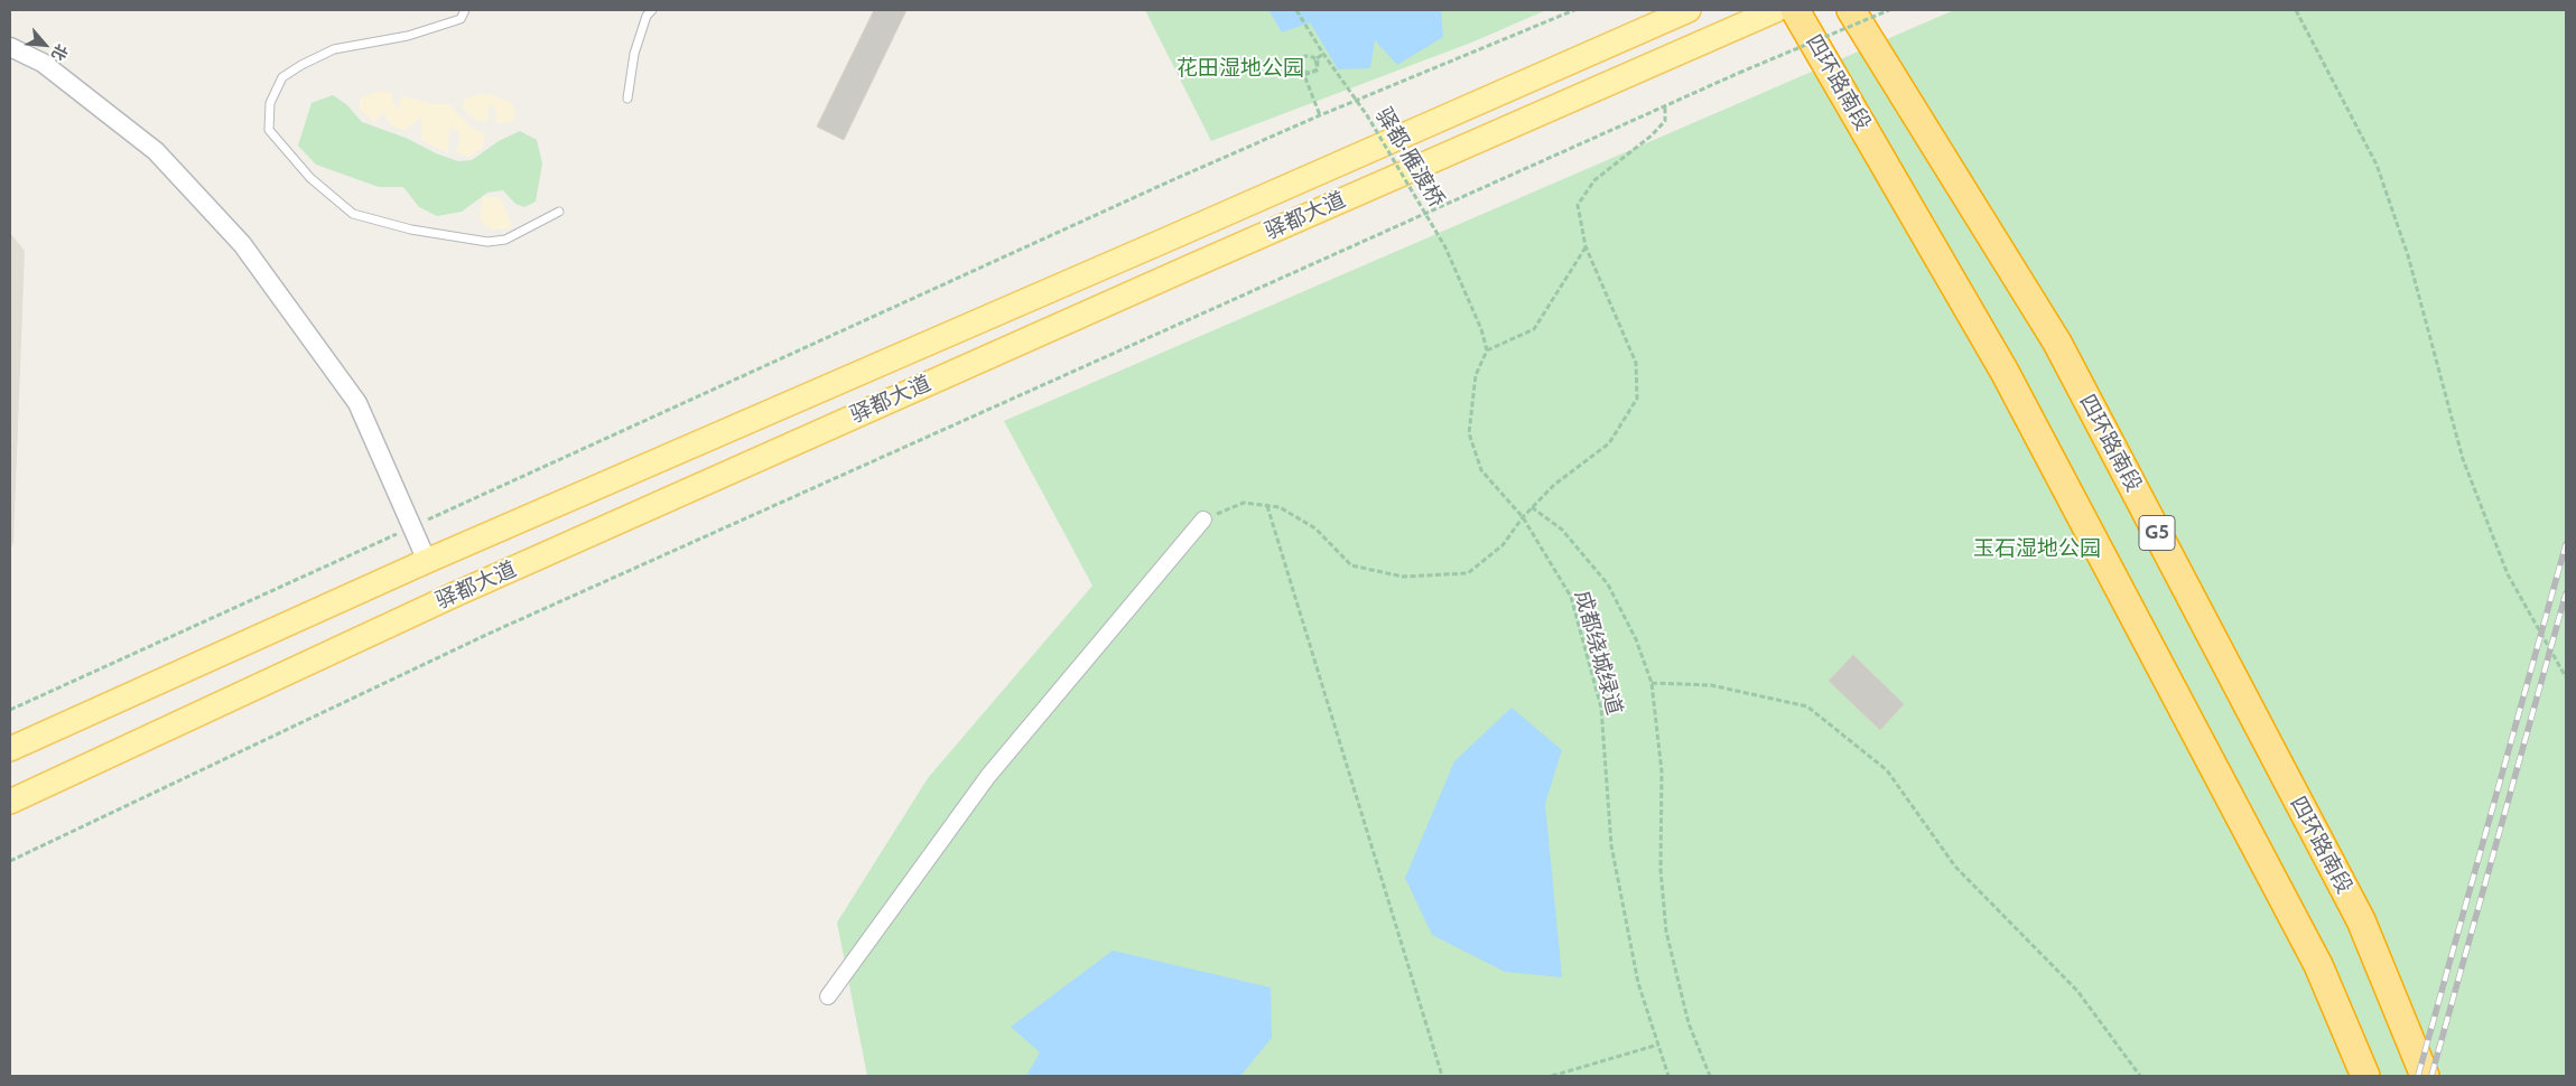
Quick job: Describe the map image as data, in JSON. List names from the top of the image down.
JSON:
{
  "streets": {
    "highway": ["四环路南段", "G5"],
    "main road": ["驿都大道"],
    "path": ["驿都·雁渡桥", "成都绕城绿道"]
  },
  "crossings": [
    ["驿都·雁渡桥", "成都绕城绿道"]
  ],
  "parks": ["花田湿地公园", "玉石湿地公园"],
  "north": "bottom right"
}
